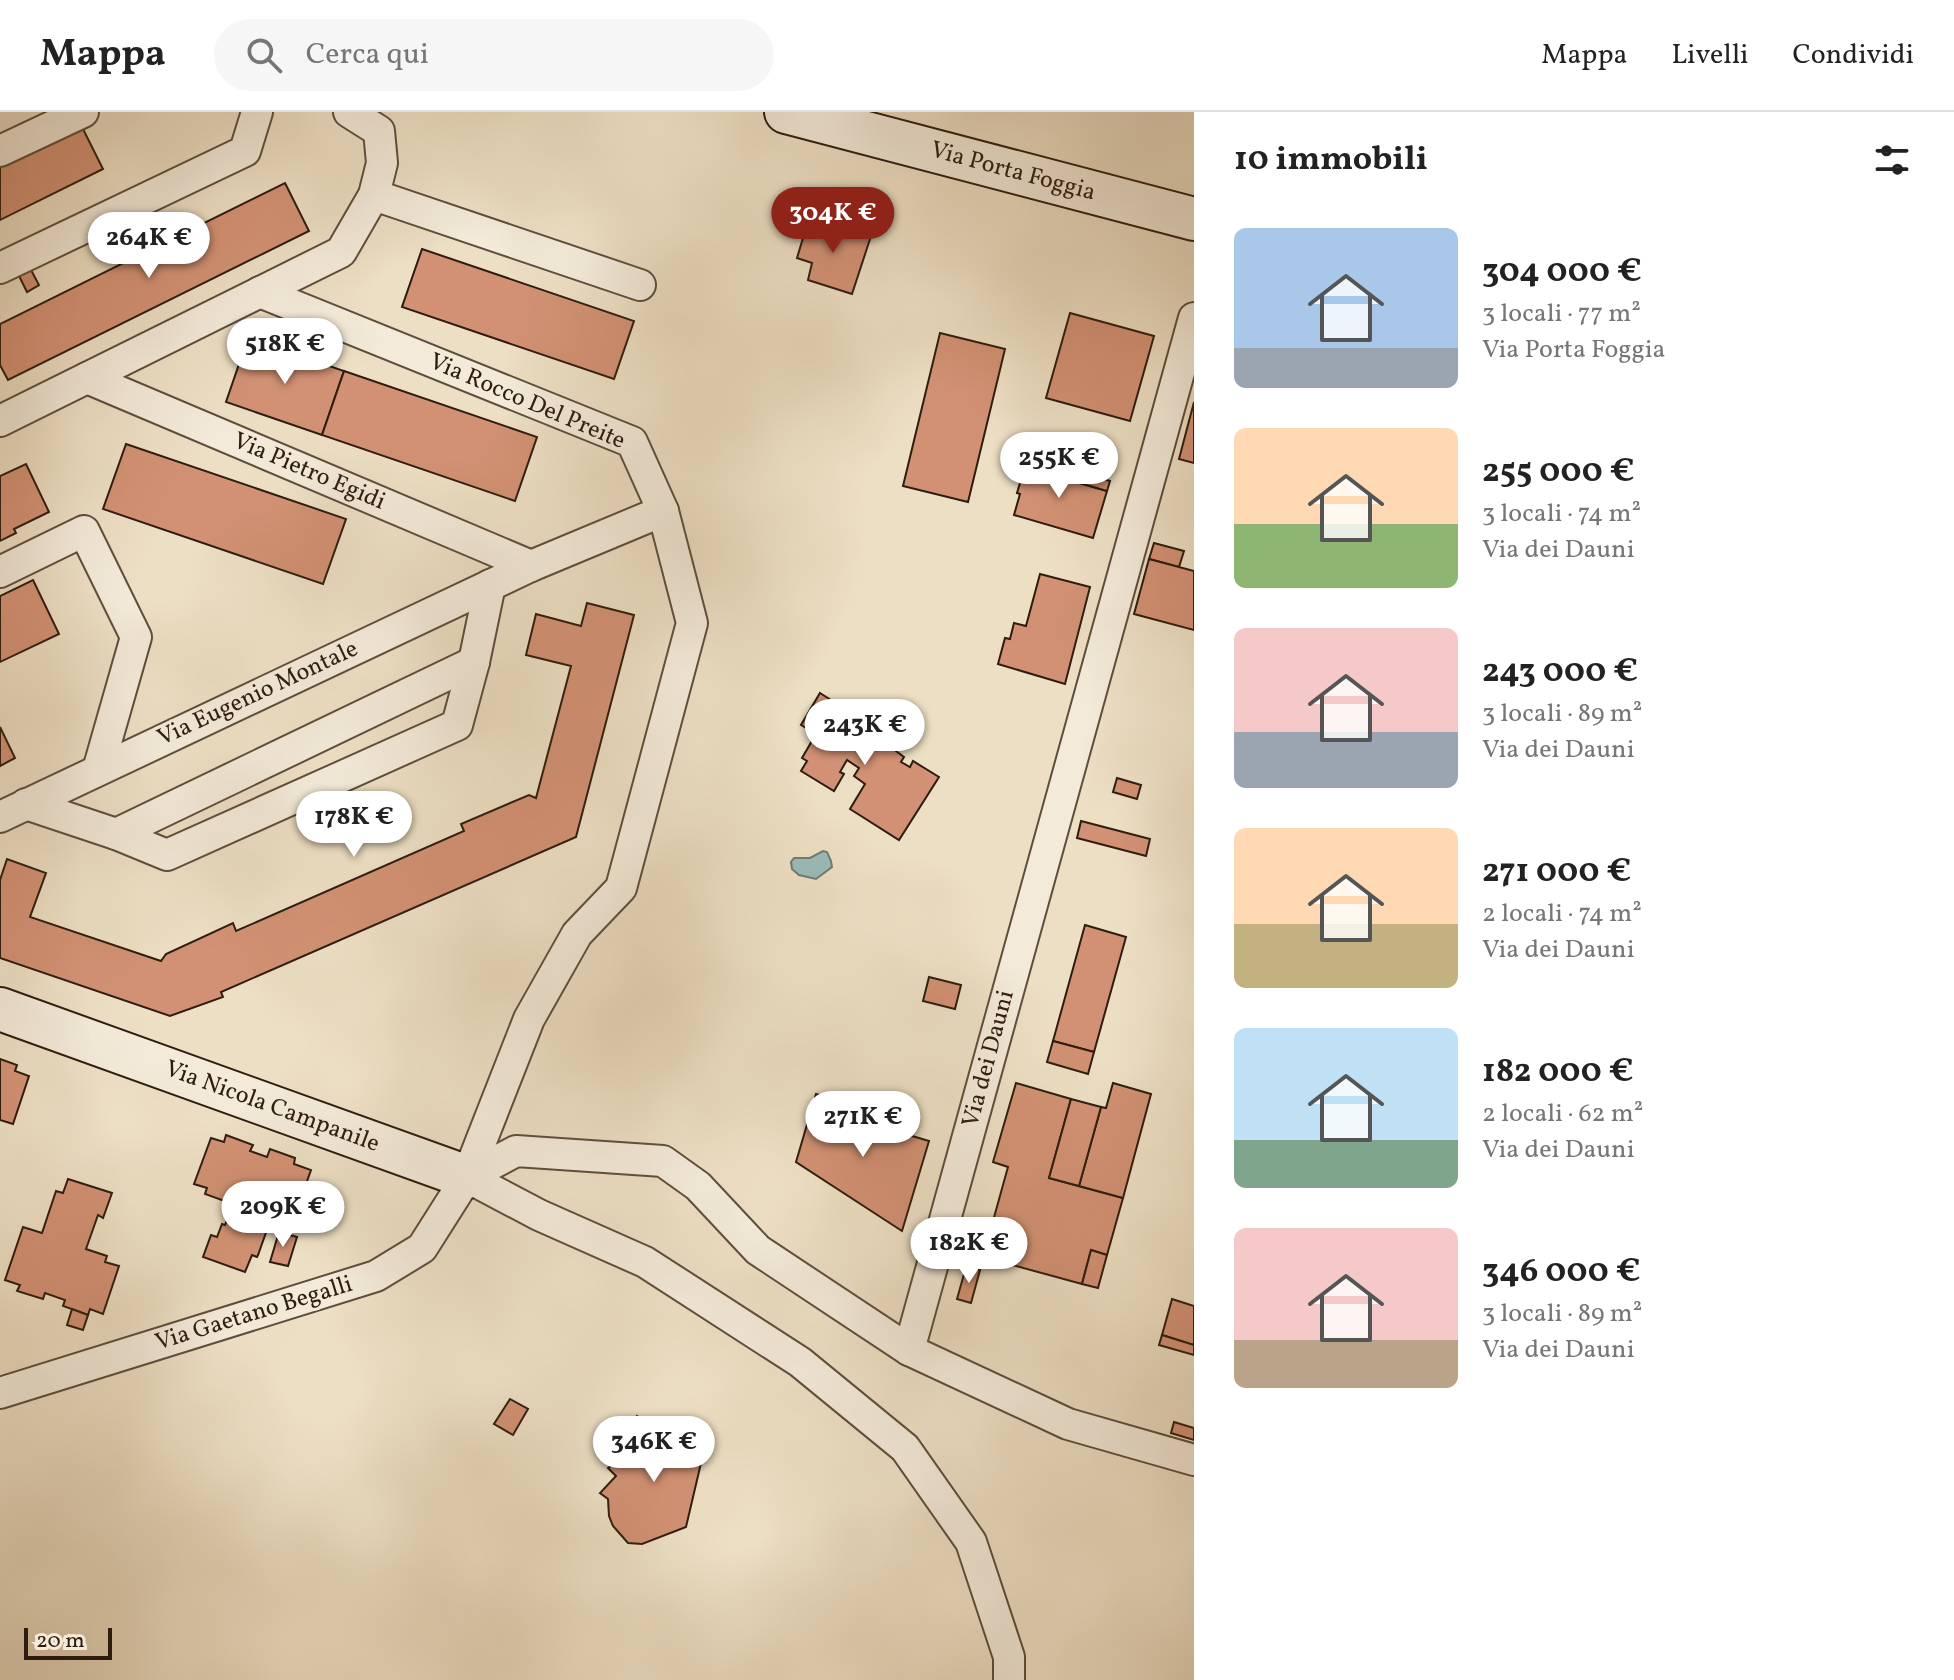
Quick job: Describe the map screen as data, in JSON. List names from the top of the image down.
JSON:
{
  "streets": {
    "street": [
      "Via Porta Foggia",
      "Via Rocco Del Preite",
      "Via Pietro Egidi",
      "Via Eugenio Montale",
      "Via dei Dauni",
      "Via Nicola Campanile",
      "Via Gaetano Begalli"
    ]
  },
  "crossings": [
    ["Via Rocco Del Preite", "Via Eugenio Montale"],
    ["Via Rocco Del Preite", "Via Gaetano Begalli"],
    ["Via Pietro Egidi", "Via Eugenio Montale"],
    ["Via Nicola Campanile", "Via Gaetano Begalli"]
  ],
  "scale_bar": "20 m",
  "page": {
    "header": "Mappa",
    "search": "Cerca qui",
    "nav": ["Mappa", "Livelli", "Condividi"],
    "heading": "10 immobili",
    "price": [
      "304K €",
      "264K €",
      "518K €",
      "255K €",
      "243K €",
      "178K €",
      "271K €",
      "209K €",
      "182K €",
      "346K €"
    ],
    "list": [
      {
        "name": "304 000 €",
        "note": "3 locali · 77 m² · Via Porta Foggia"
      },
      {
        "name": "255 000 €",
        "note": "3 locali · 74 m² · Via dei Dauni"
      },
      {
        "name": "243 000 €",
        "note": "3 locali · 89 m² · Via dei Dauni"
      },
      {
        "name": "271 000 €",
        "note": "2 locali · 74 m² · Via dei Dauni"
      },
      {
        "name": "182 000 €",
        "note": "2 locali · 62 m² · Via dei Dauni"
      },
      {
        "name": "346 000 €",
        "note": "3 locali · 89 m² · Via dei Dauni"
      }
    ],
    "scale": "20 m"
  }
}
